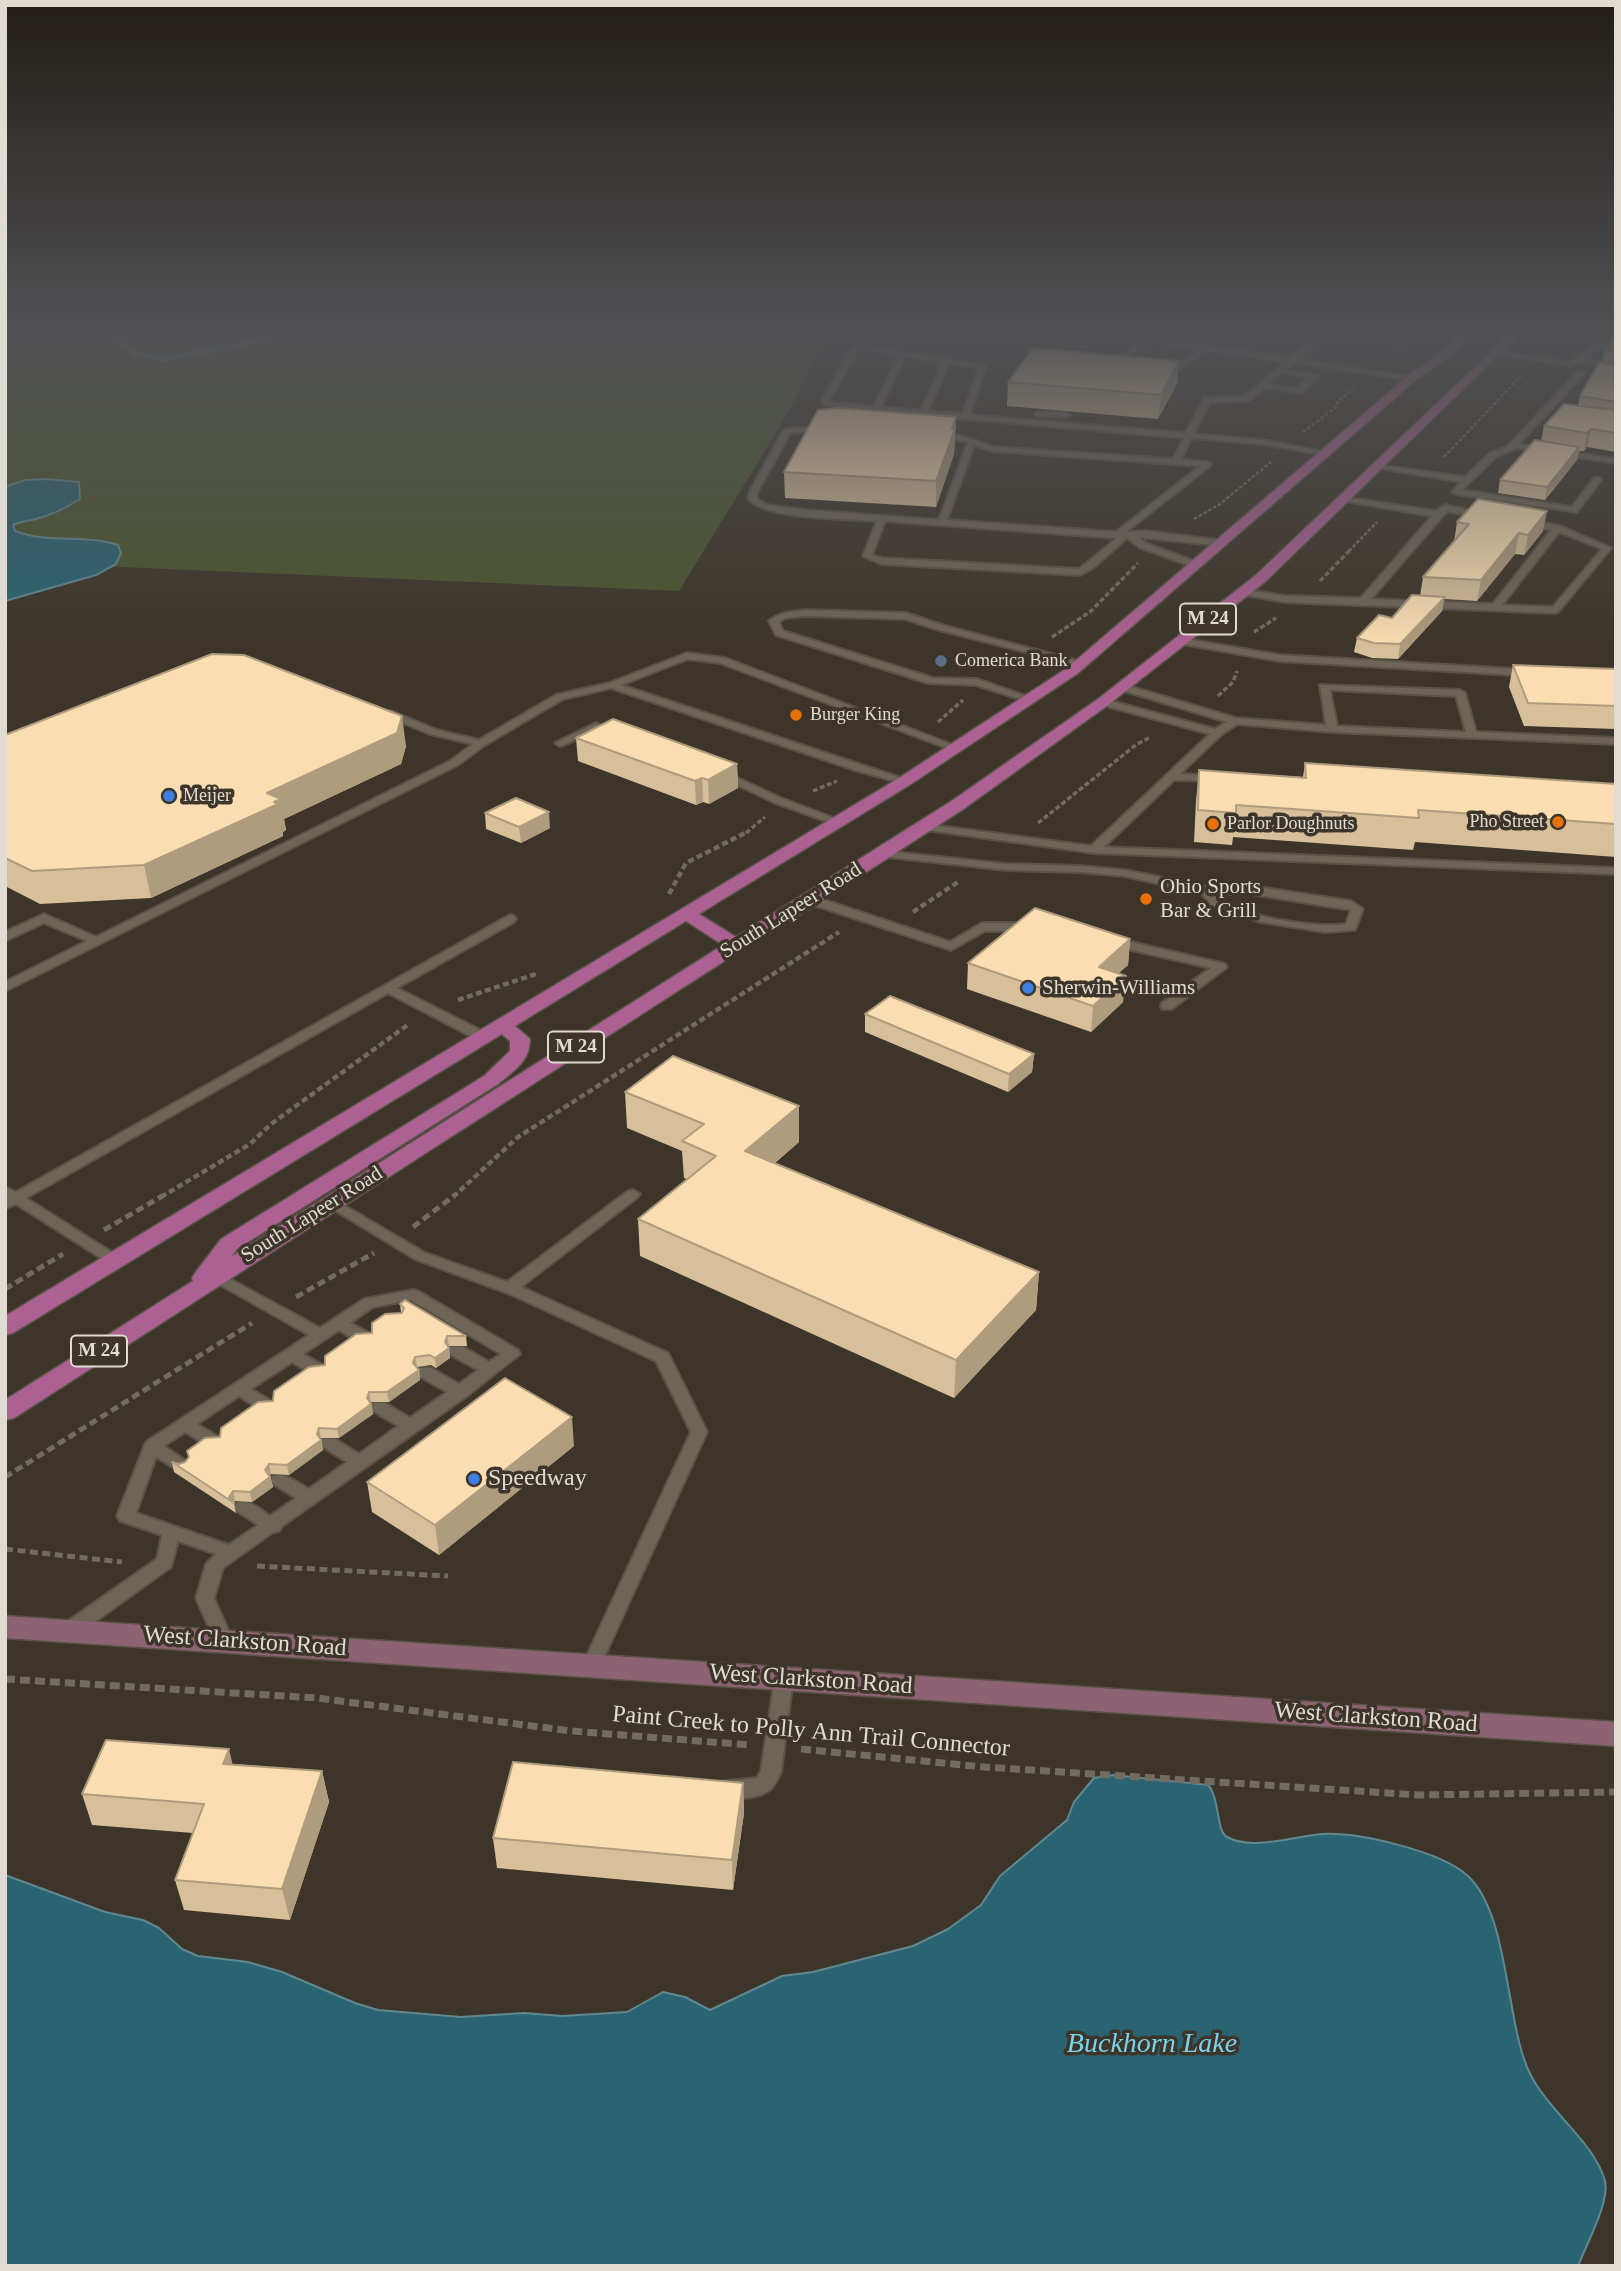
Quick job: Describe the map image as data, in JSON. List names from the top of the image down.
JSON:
{
  "streets": {
    "main road": ["M 24", "South Lapeer Road", "West Clarkston Road"],
    "path": ["Paint Creek to Polly Ann Trail Connector"]
  },
  "water": ["Buckhorn Lake"],
  "places": [
    "Comerica Bank",
    "Burger King",
    "Meijer",
    "Pho Street",
    "Parlor Doughnuts",
    "Ohio Sports Bar & Grill",
    "Sherwin-Williams",
    "Speedway"
  ]
}
